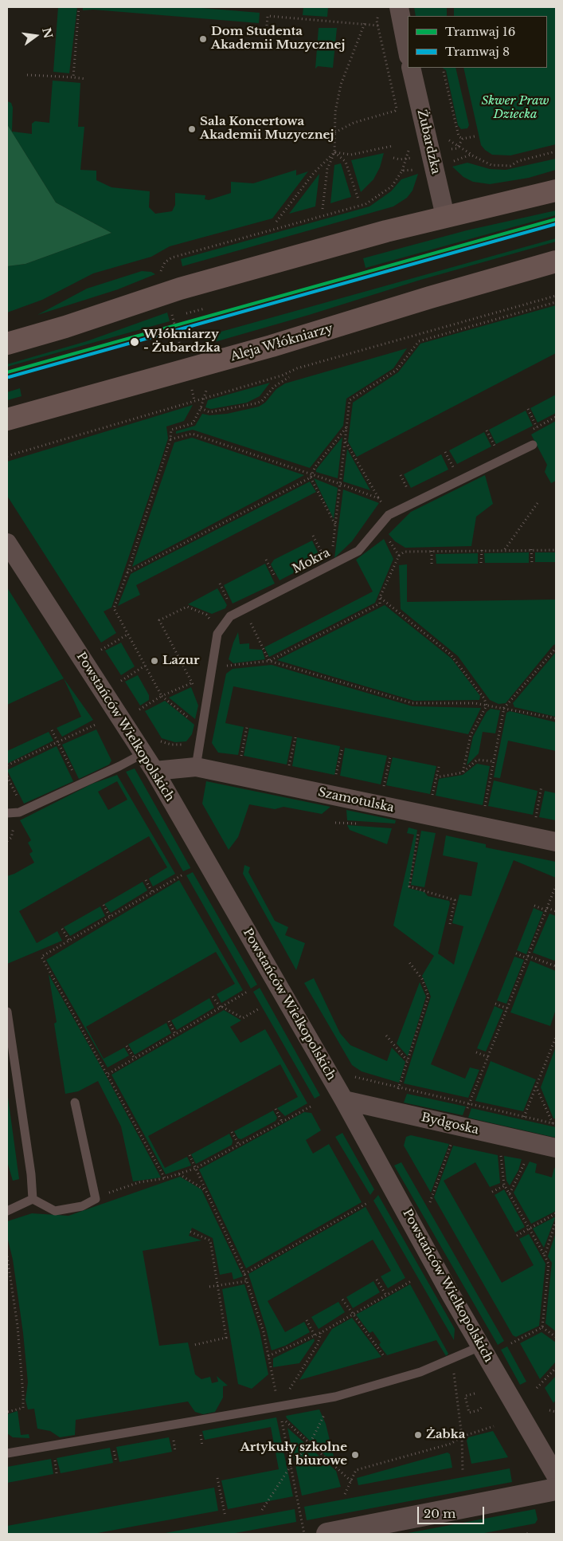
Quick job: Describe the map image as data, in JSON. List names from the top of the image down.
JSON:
{
  "streets": {
    "main road": ["Aleja Włókniarzy"],
    "street": [
      "Żubardzka",
      "Powstańców Wielkopolskich",
      "Szamotulska",
      "Bydgoska"
    ],
    "lane": ["Mokra"]
  },
  "crossings": [
    ["Mokra", "Szamotulska"],
    ["Powstańców Wielkopolskich", "Szamotulska"],
    ["Powstańców Wielkopolskich", "Bydgoska"]
  ],
  "parks": ["Skwer Praw Dziecka"],
  "places": [
    "Dom Studenta Akademii Muzycznej",
    "Sala Koncertowa Akademii Muzycznej",
    "Włókniarzy - Żubardzka",
    "Lazur",
    "Żabka",
    "Artykuły szkolne i biurowe"
  ],
  "lines": ["tram line 16", "tram line 8"],
  "legend": ["Tramwaj 16", "Tramwaj 8"],
  "scale_bar": "20 m",
  "north": "right"
}
